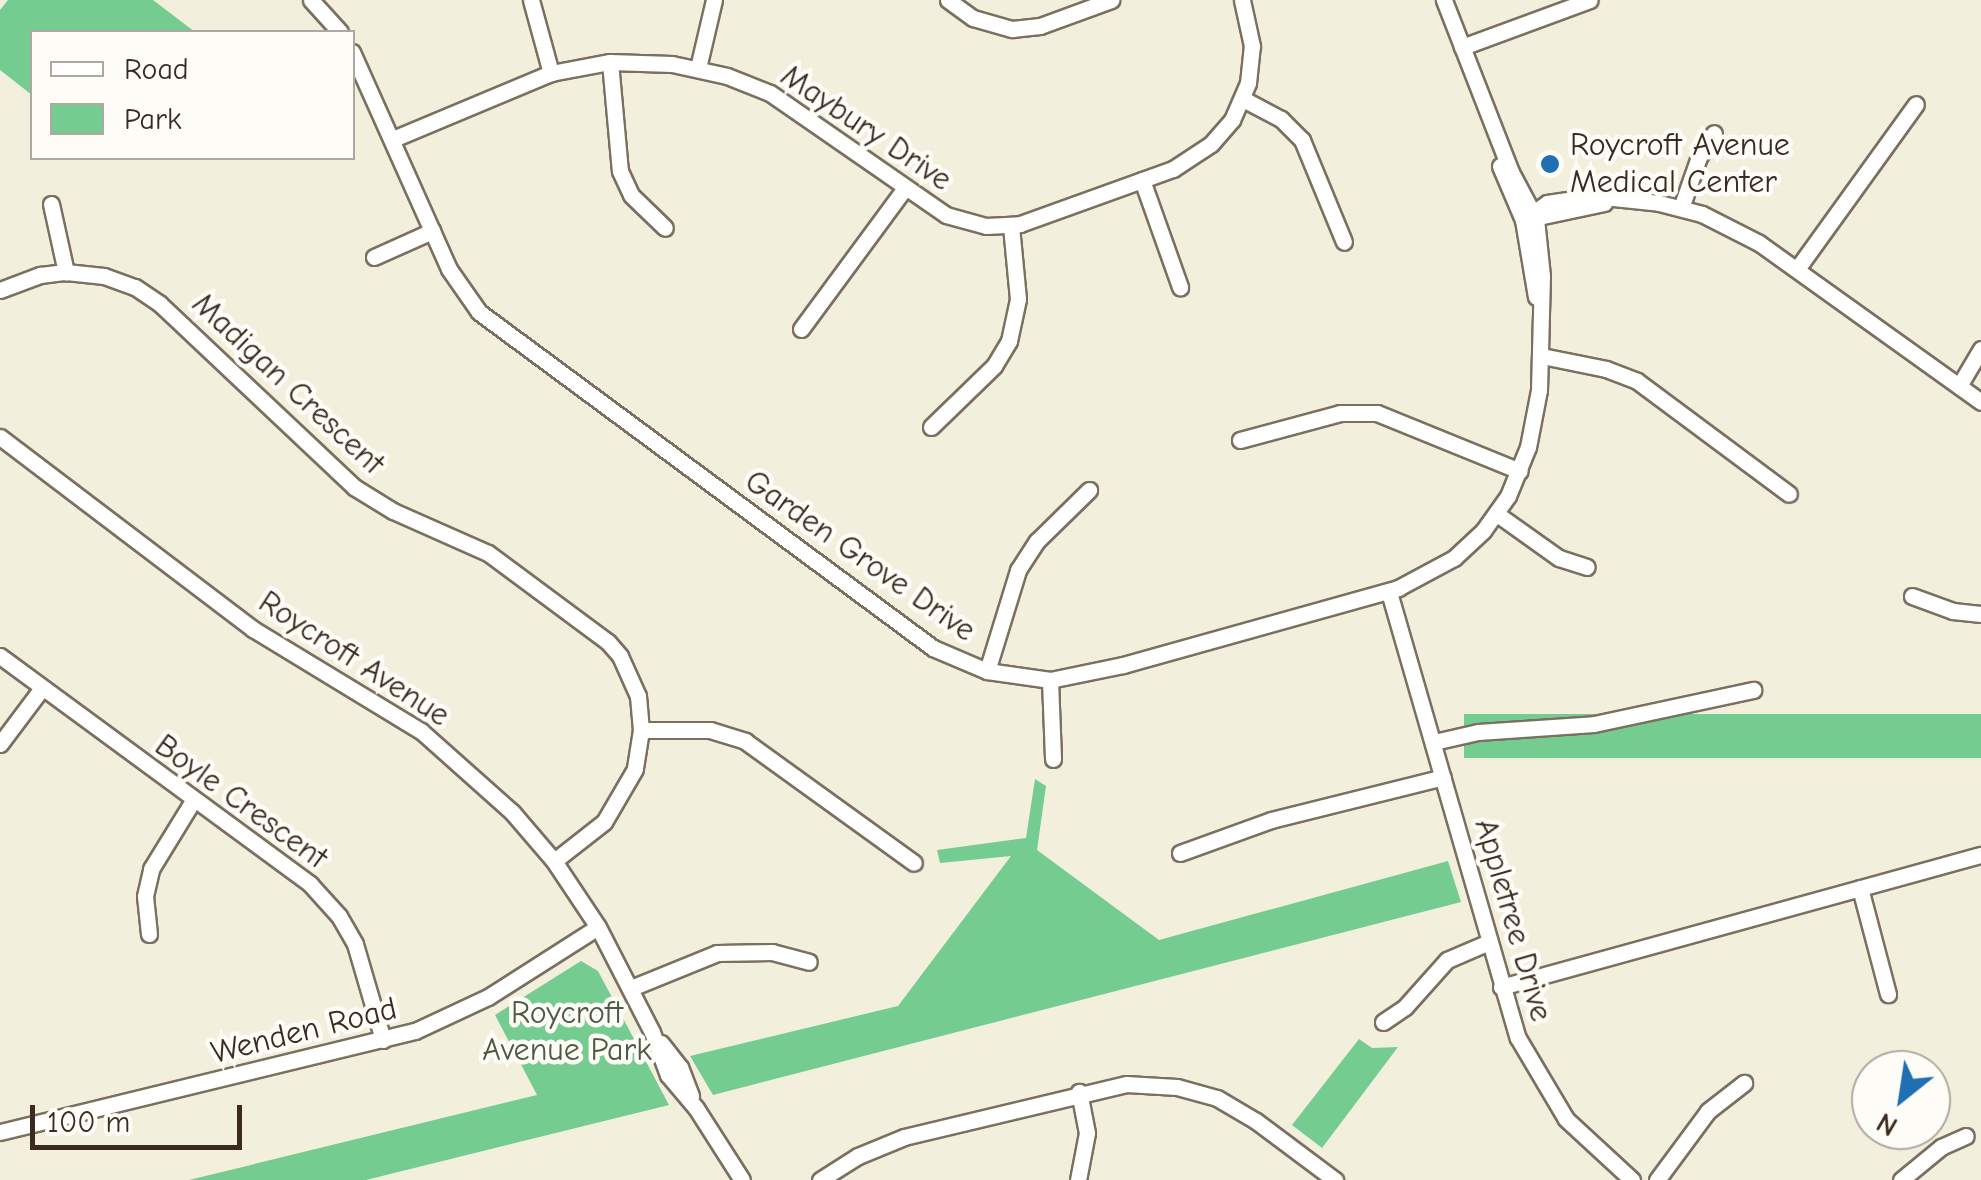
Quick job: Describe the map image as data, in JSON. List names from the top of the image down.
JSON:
{
  "streets": {
    "street": [
      "Maybury Drive",
      "Madigan Crescent",
      "Garden Grove Drive",
      "Roycroft Avenue",
      "Boyle Crescent",
      "Appletree Drive",
      "Wenden Road"
    ]
  },
  "crossings": [
    ["Maybury Drive", "Garden Grove Drive"],
    ["Madigan Crescent", "Roycroft Avenue"],
    ["Garden Grove Drive", "Appletree Drive"],
    ["Roycroft Avenue", "Wenden Road"],
    ["Boyle Crescent", "Wenden Road"]
  ],
  "parks": ["Roycroft Avenue Park"],
  "places": ["Roycroft Avenue Medical Center"],
  "legend": ["Road", "Park"],
  "scale_bar": "100 m",
  "north": "bottom left"
}
